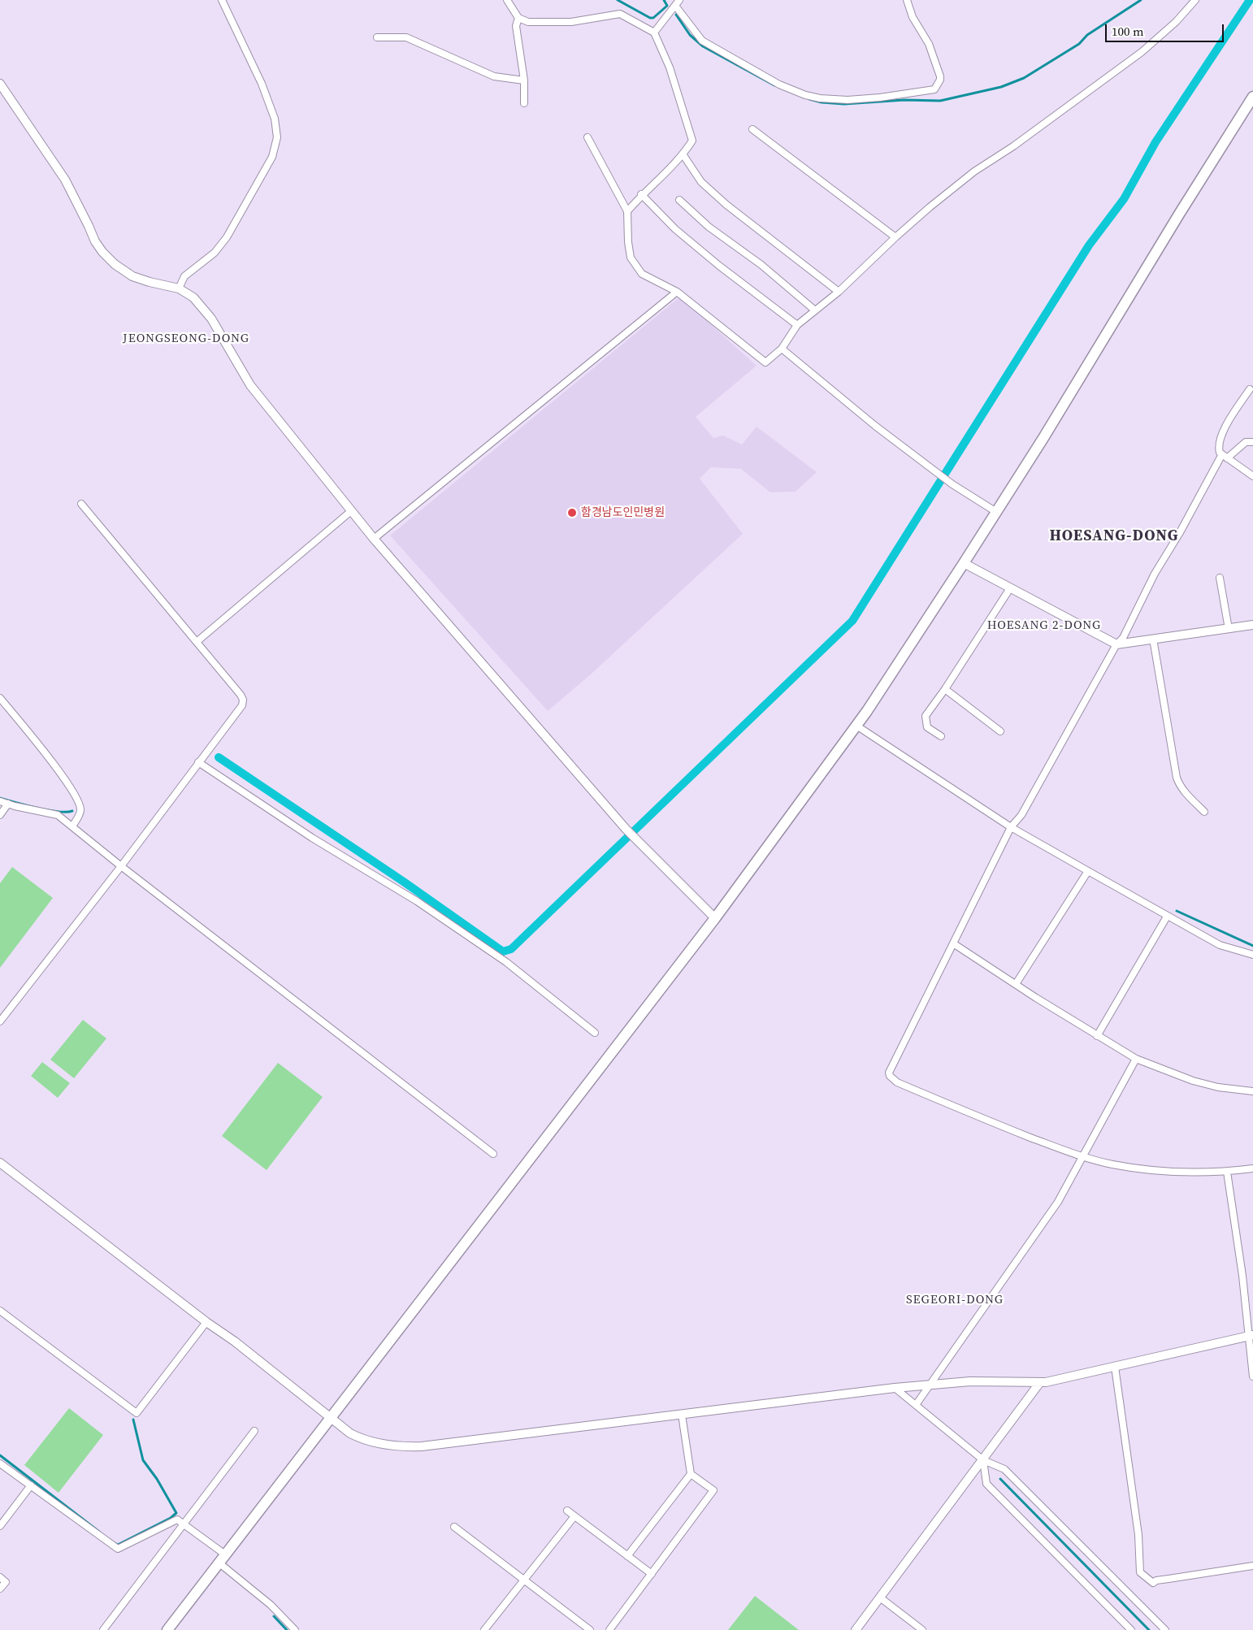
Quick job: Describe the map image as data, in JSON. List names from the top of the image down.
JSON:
{
  "districts": [
    "JEONGSEONG-DONG",
    "HOESANG-DONG",
    "HOESANG 2-DONG",
    "SEGEORI-DONG"
  ],
  "places": ["함경남도인민병원"],
  "scale_bar": "100 m"
}
